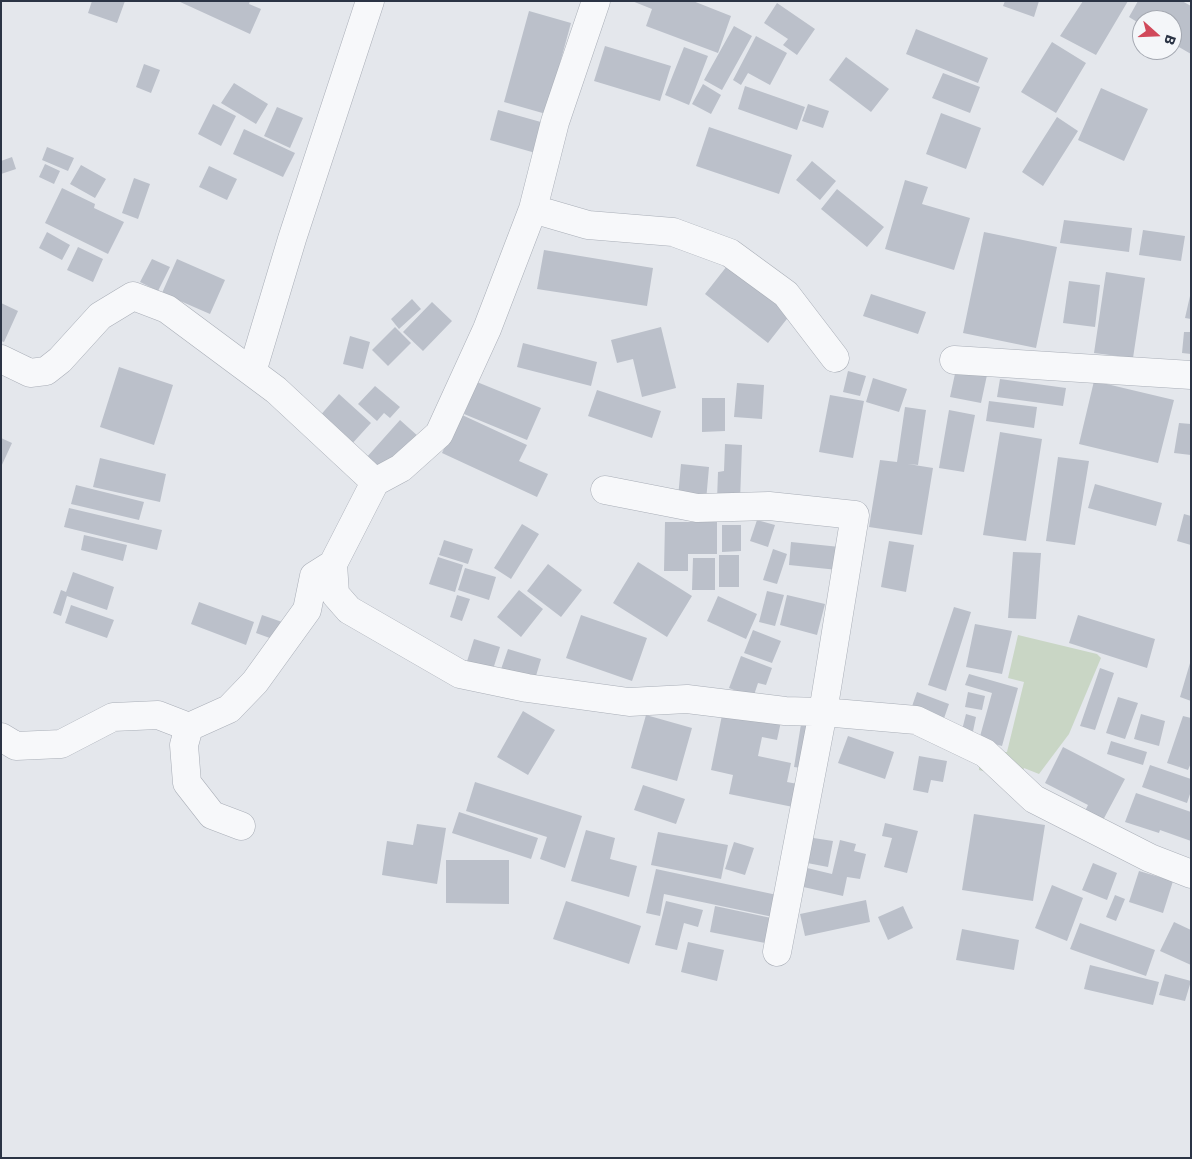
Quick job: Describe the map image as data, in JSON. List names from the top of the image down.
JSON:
{
  "north": "right"
}
